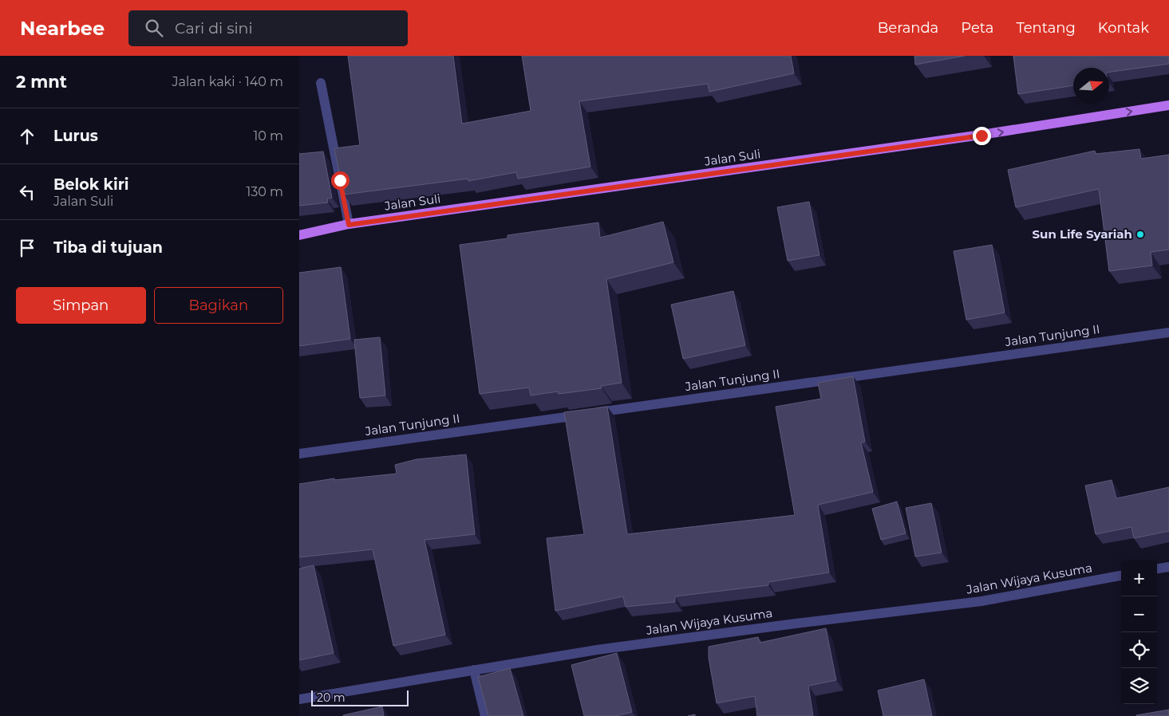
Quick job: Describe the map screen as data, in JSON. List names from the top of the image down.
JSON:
{
  "streets": {
    "main road": ["Jalan Suli"],
    "street": ["Jalan Tunjung II", "Jalan Wijaya Kusuma"]
  },
  "one_way": ["Jalan Suli"],
  "places": ["Sun Life Syariah"],
  "scale_bar": "20 m",
  "north": "right",
  "page": {
    "header": "Nearbee",
    "search": "Cari di sini",
    "nav": [
      "Beranda",
      "Peta",
      "Tentang",
      "Kontak"
    ],
    "heading": ["2 mnt", "Jalan kaki · 140 m"],
    "list": [
      ["Lurus", "10 m"],
      ["Belok kiri", "Jalan Suli", "130 m"],
      "Tiba di tujuan"
    ],
    "buttons": ["Simpan", "Bagikan"],
    "map_buttons": ["+", "−"],
    "scale": "20 m"
  }
}
